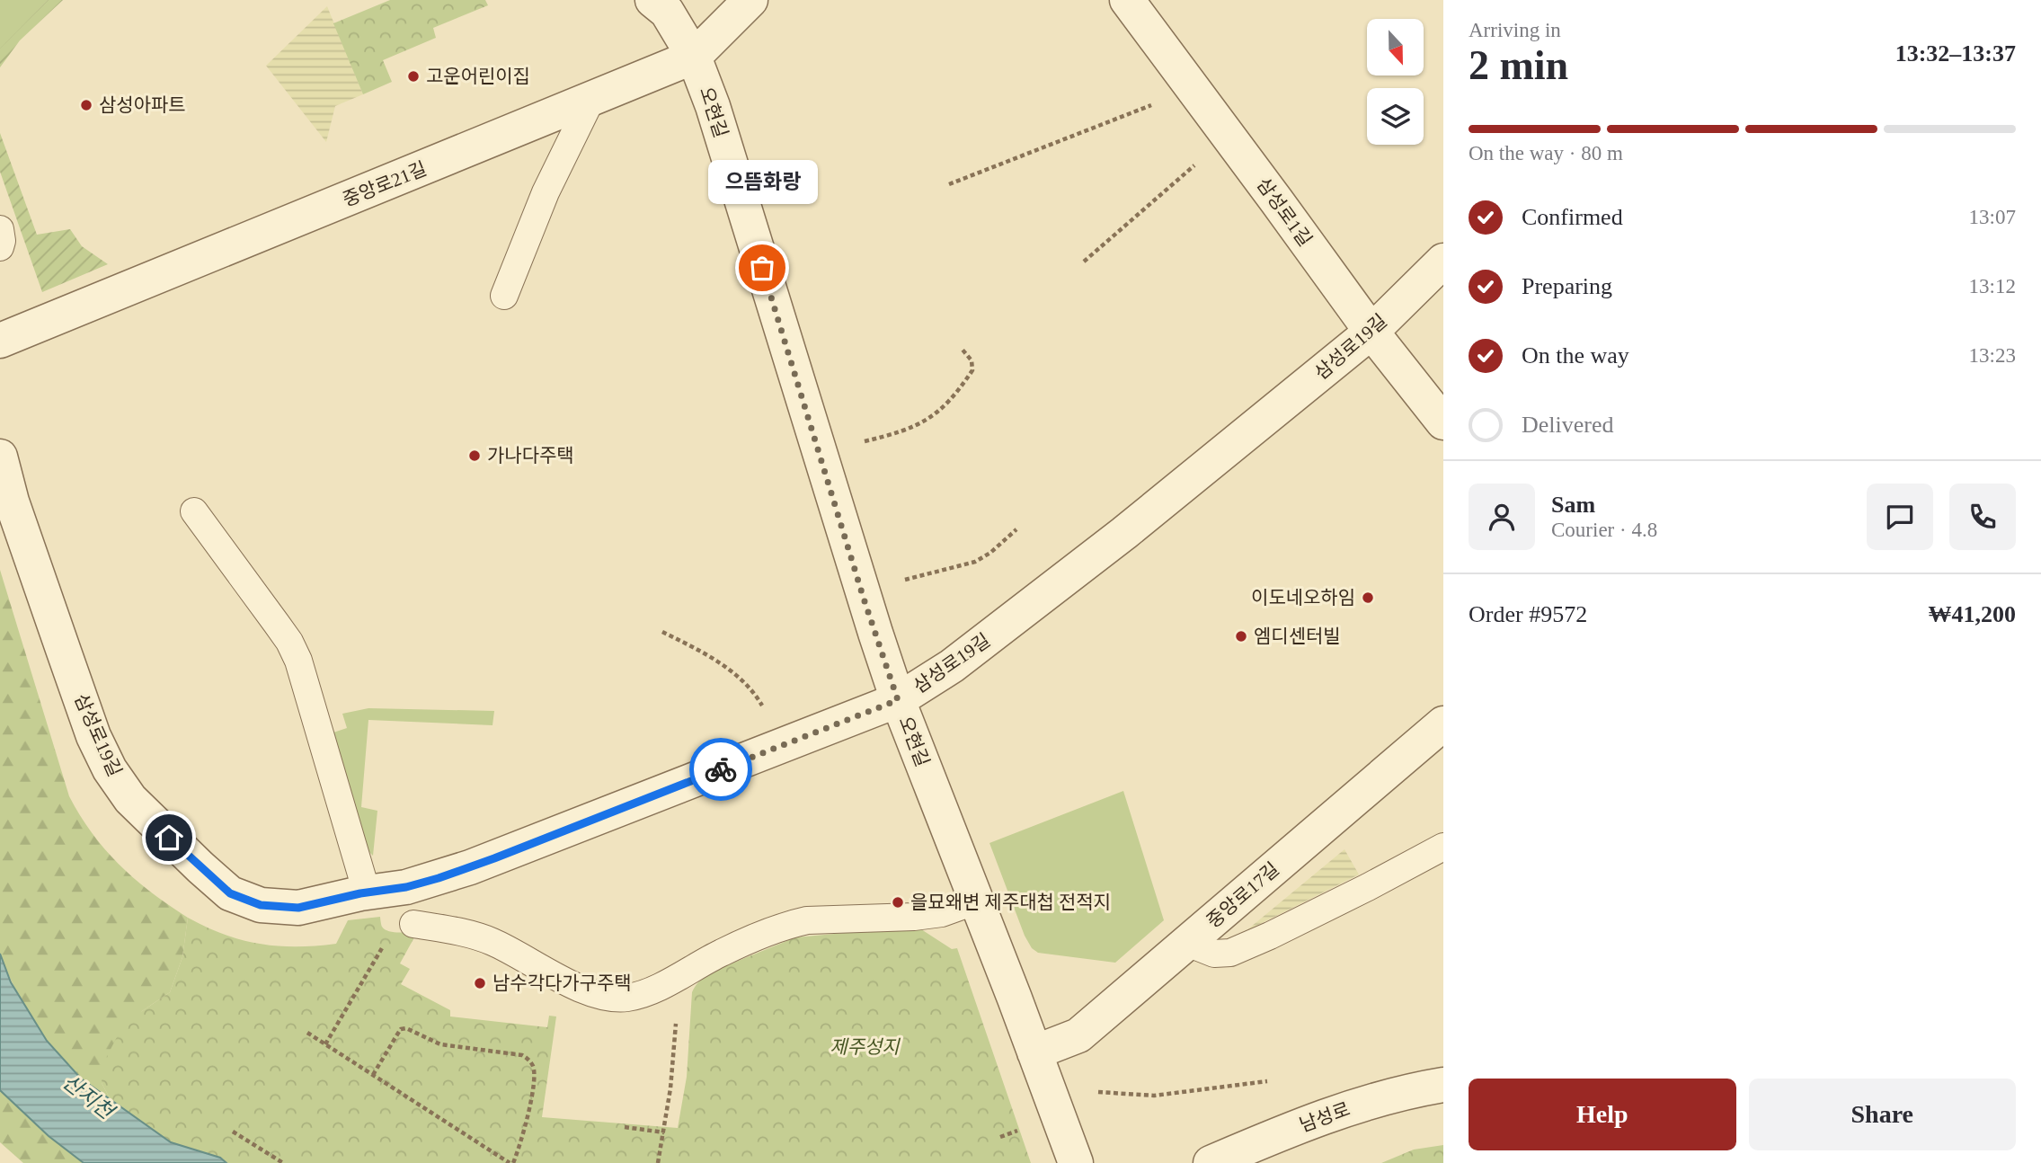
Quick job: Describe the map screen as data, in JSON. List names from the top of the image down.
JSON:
{
  "streets": {
    "street": [
      "오현길",
      "중앙로21길",
      "삼성로1길",
      "삼성로19길",
      "중앙로17길",
      "남성로"
    ]
  },
  "crossings": [
    ["오현길", "중앙로21길"],
    ["오현길", "삼성로19길"],
    ["오현길", "중앙로17길"],
    ["삼성로1길", "삼성로19길"]
  ],
  "water": ["산지천"],
  "parks": ["제주성지"],
  "places": [
    "고운어린이집",
    "삼성아파트",
    "으뜸화랑",
    "가나다주택",
    "이도네오하임",
    "엠디센터빌",
    "을묘왜변 제주대첩 전적지",
    "남수각다가구주택"
  ],
  "north": "bottom",
  "page": {
    "heading": ["2 min", "Arriving in", "13:32–13:37"],
    "panel": [
      "Sam",
      "Courier · 4.8",
      "Order #9572",
      "₩41,200"
    ],
    "bar": "On the way · 80 m",
    "bubble": "으뜸화랑",
    "list": [
      ["Confirmed", "13:07"],
      ["Preparing", "13:12"],
      ["On the way", "13:23"],
      "Delivered"
    ],
    "buttons": ["Help", "Share"]
  }
}
